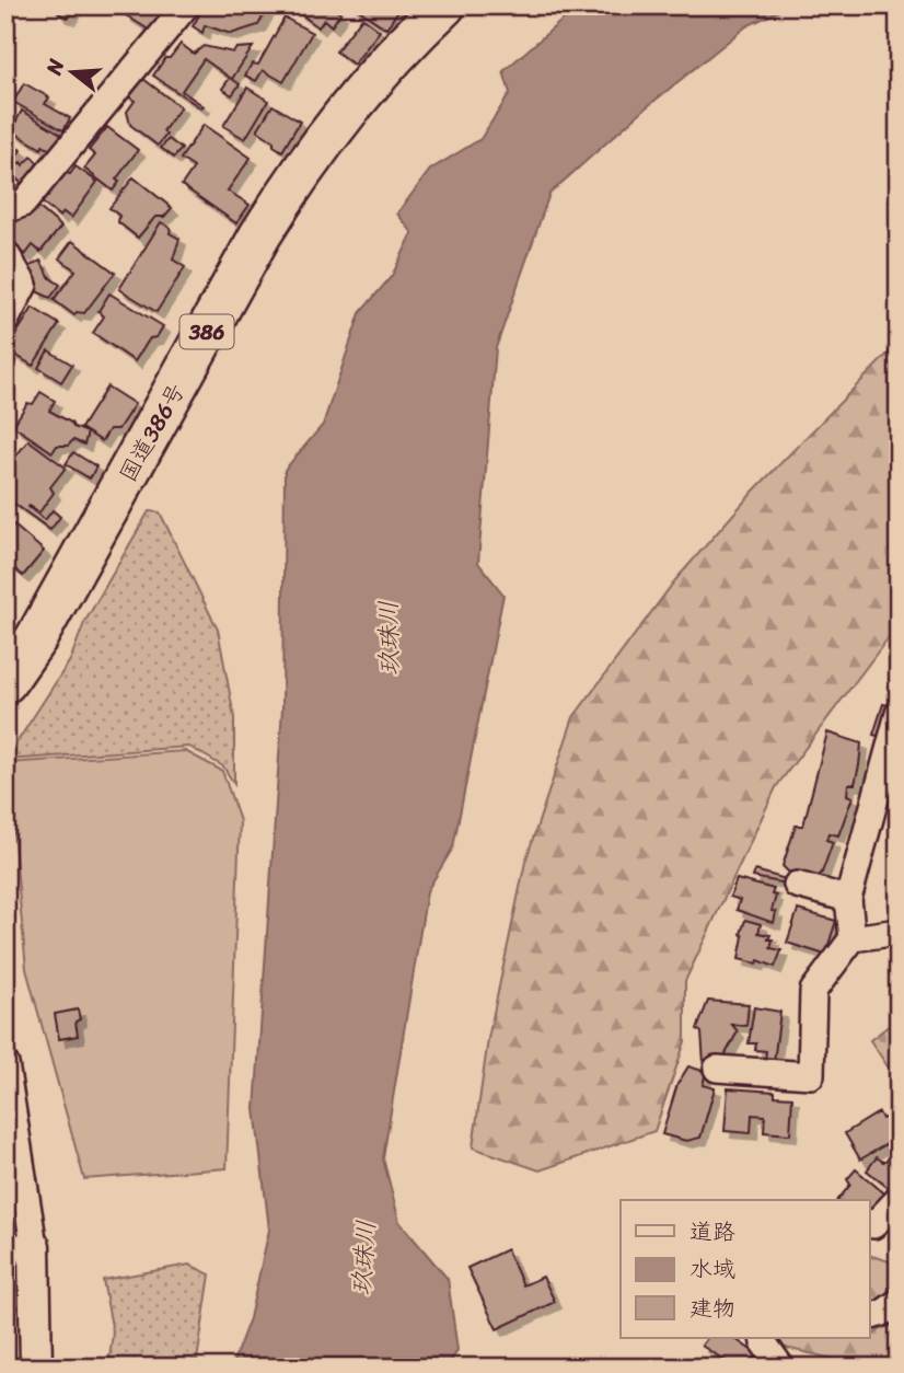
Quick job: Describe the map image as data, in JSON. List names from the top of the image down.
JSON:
{
  "streets": {
    "highway": ["386", "国道386号"]
  },
  "water": ["玖珠川"],
  "legend": ["道路", "水域", "建物"],
  "north": "left"
}
